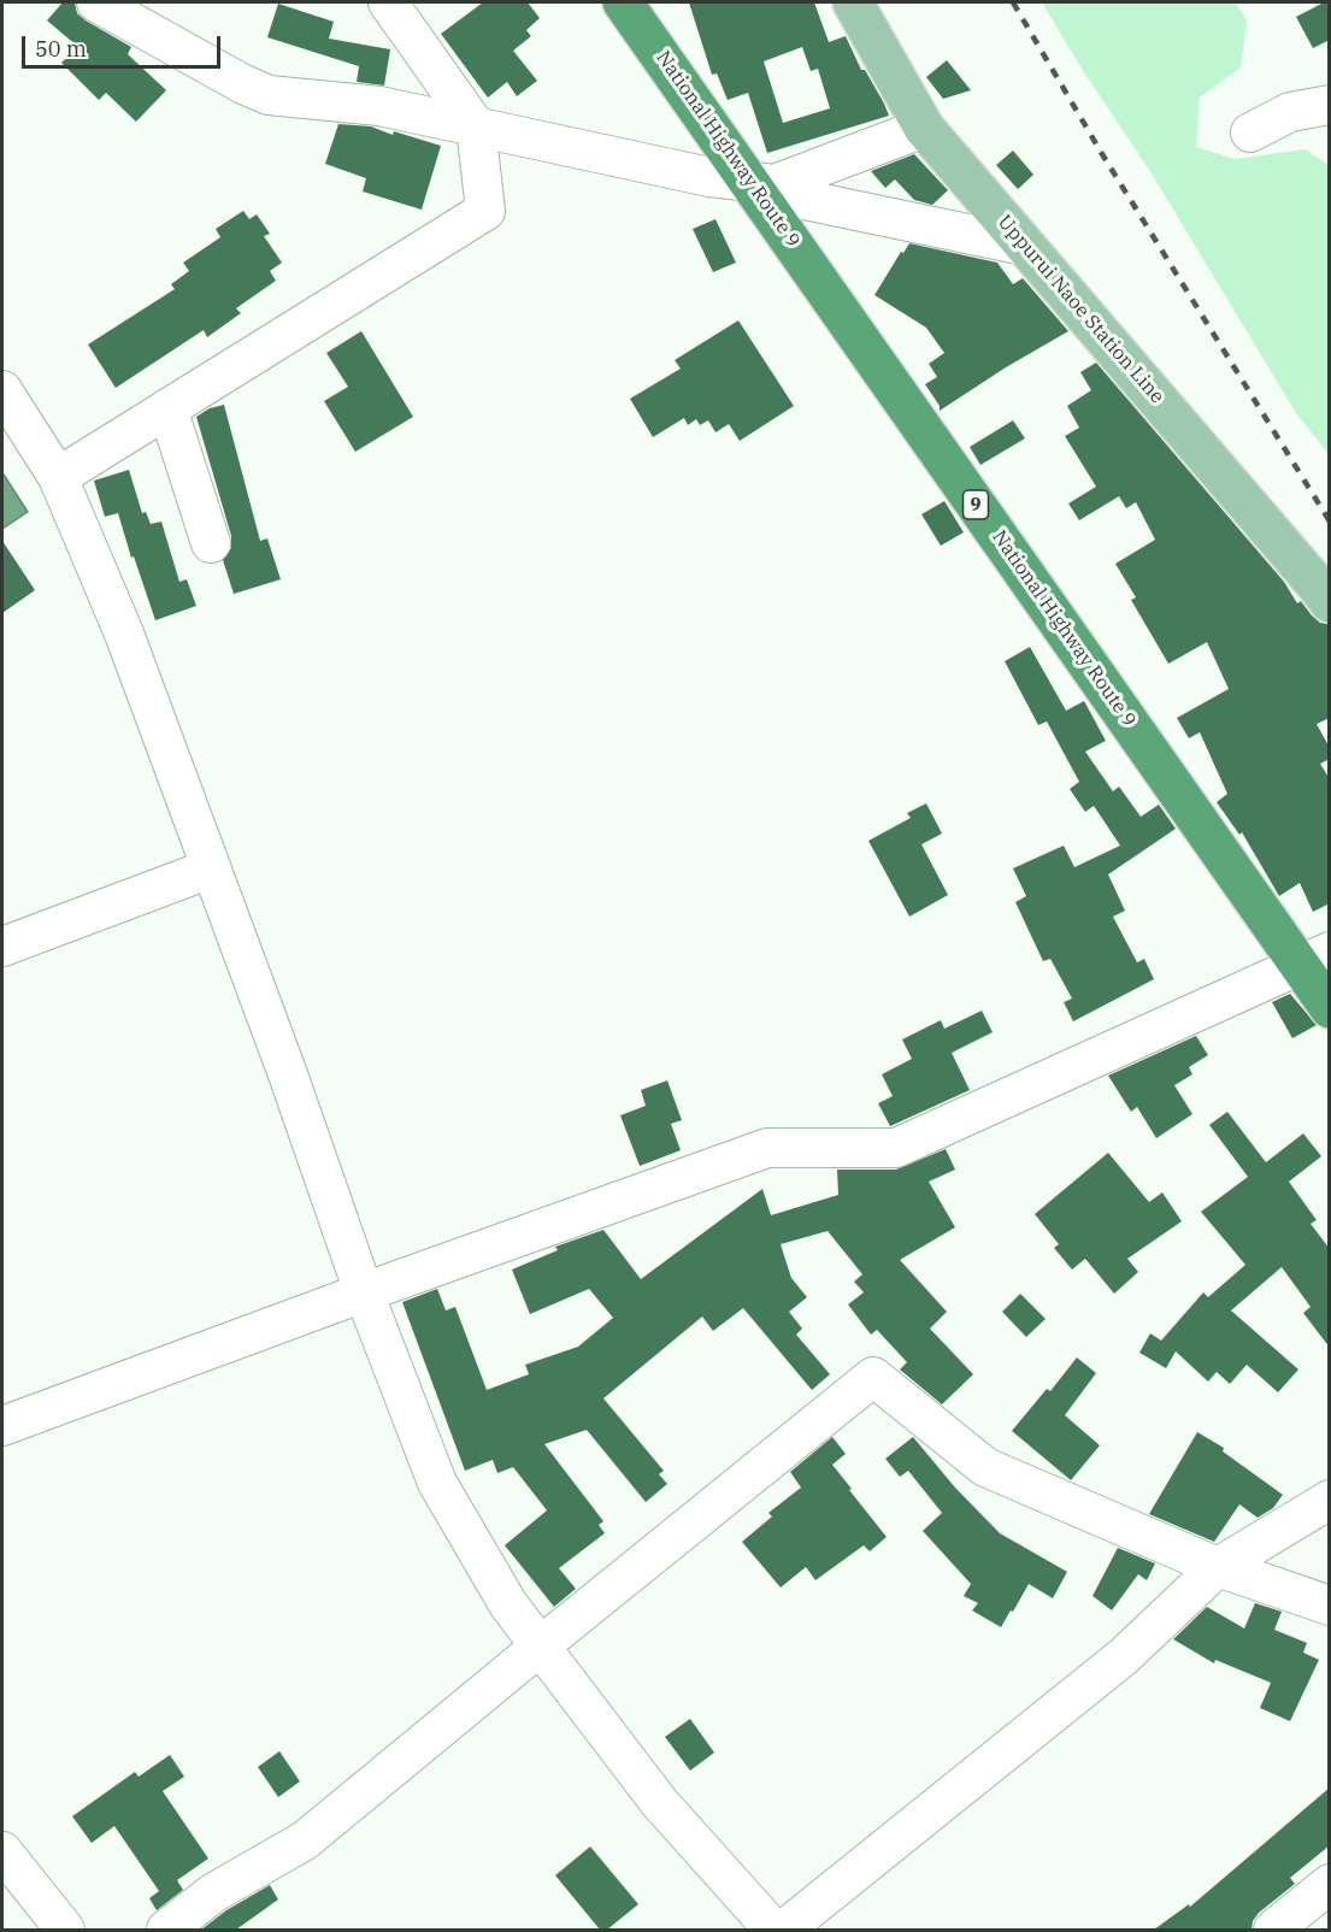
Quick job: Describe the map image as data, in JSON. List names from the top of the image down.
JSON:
{
  "streets": {
    "highway": ["National Highway Route 9", "9"],
    "main road": ["Uppurui Naoe Station Line"]
  },
  "scale_bar": "50 m"
}
